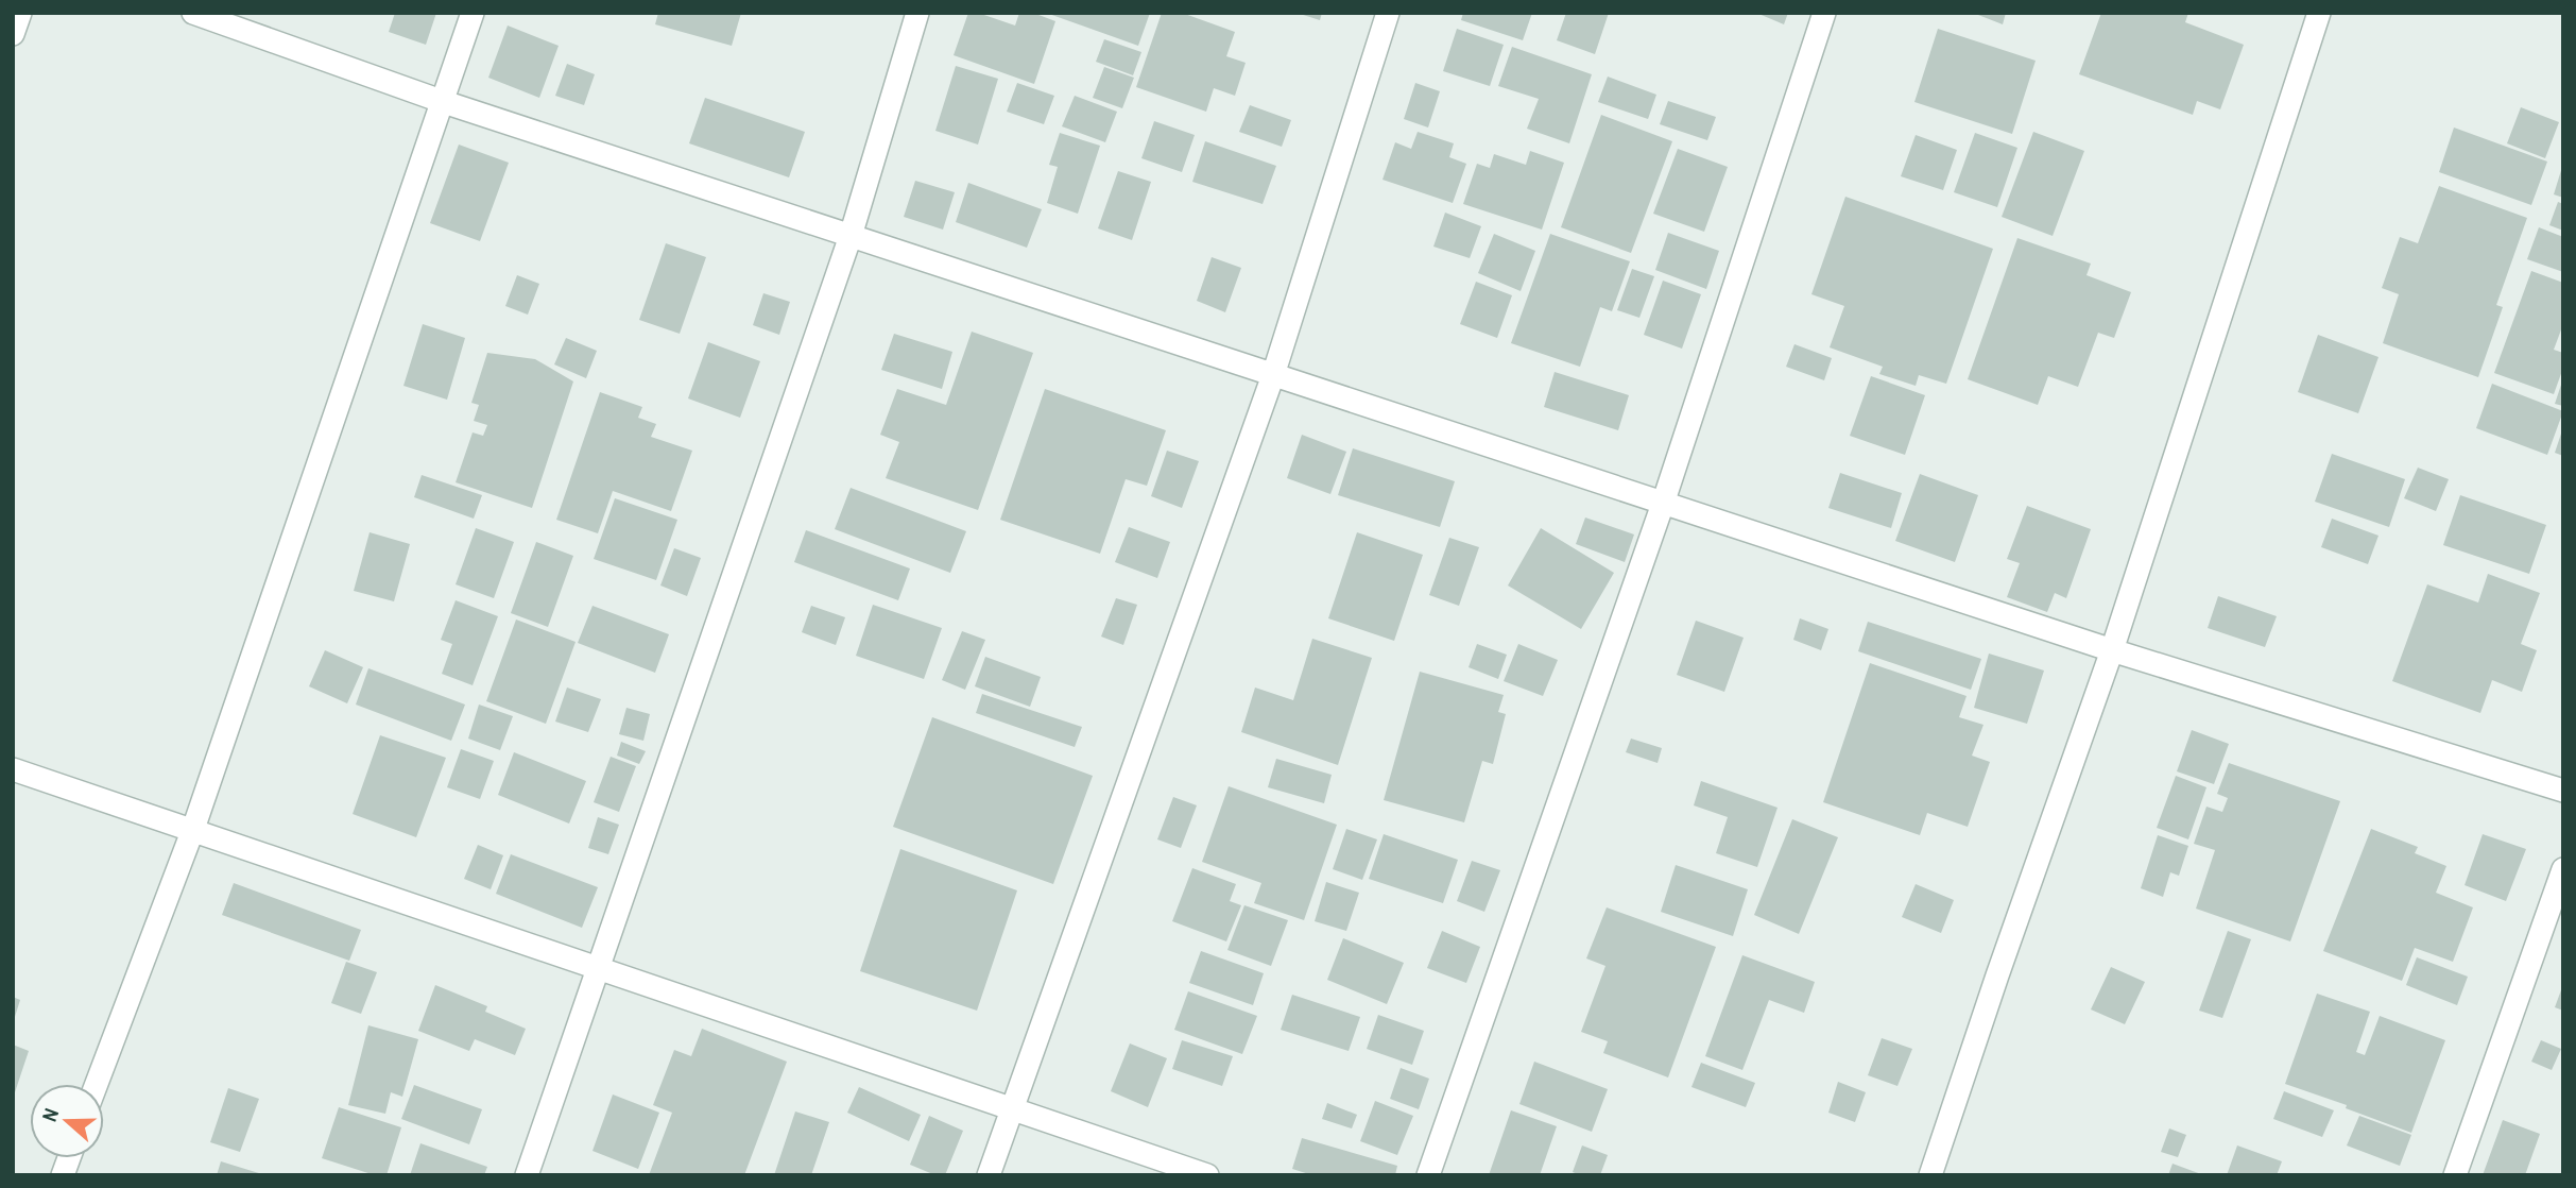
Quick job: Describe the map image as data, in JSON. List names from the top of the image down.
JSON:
{
  "north": "left"
}
